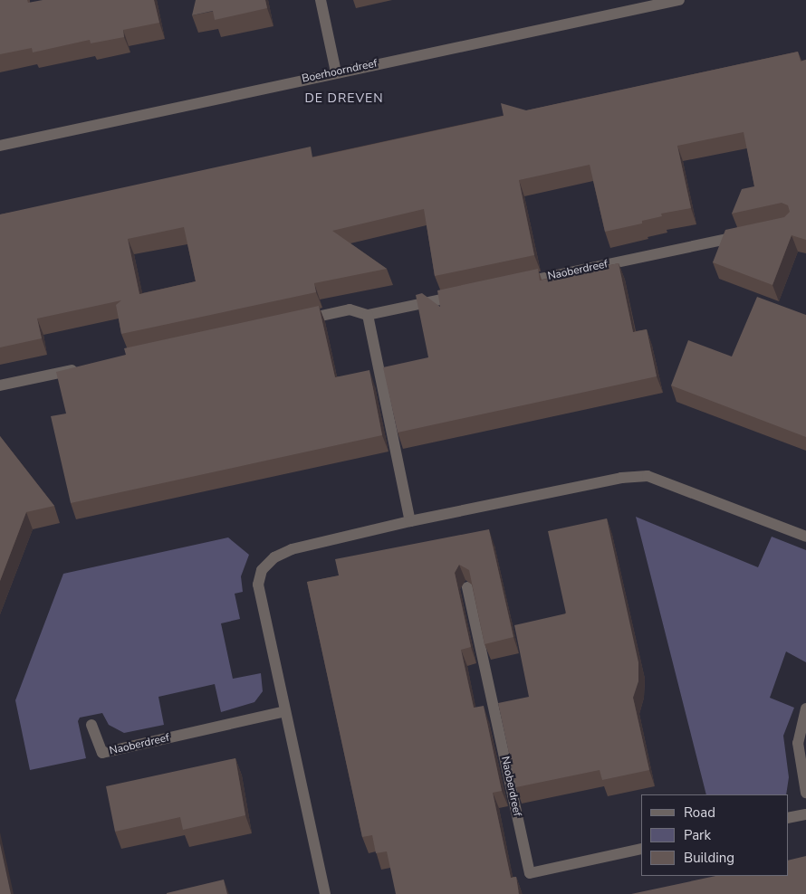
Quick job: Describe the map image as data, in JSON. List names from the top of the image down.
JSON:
{
  "streets": {
    "street": ["Boerhoorndreef", "Naoberdreef"]
  },
  "districts": ["DE DREVEN"],
  "legend": ["Road", "Park", "Building"]
}
